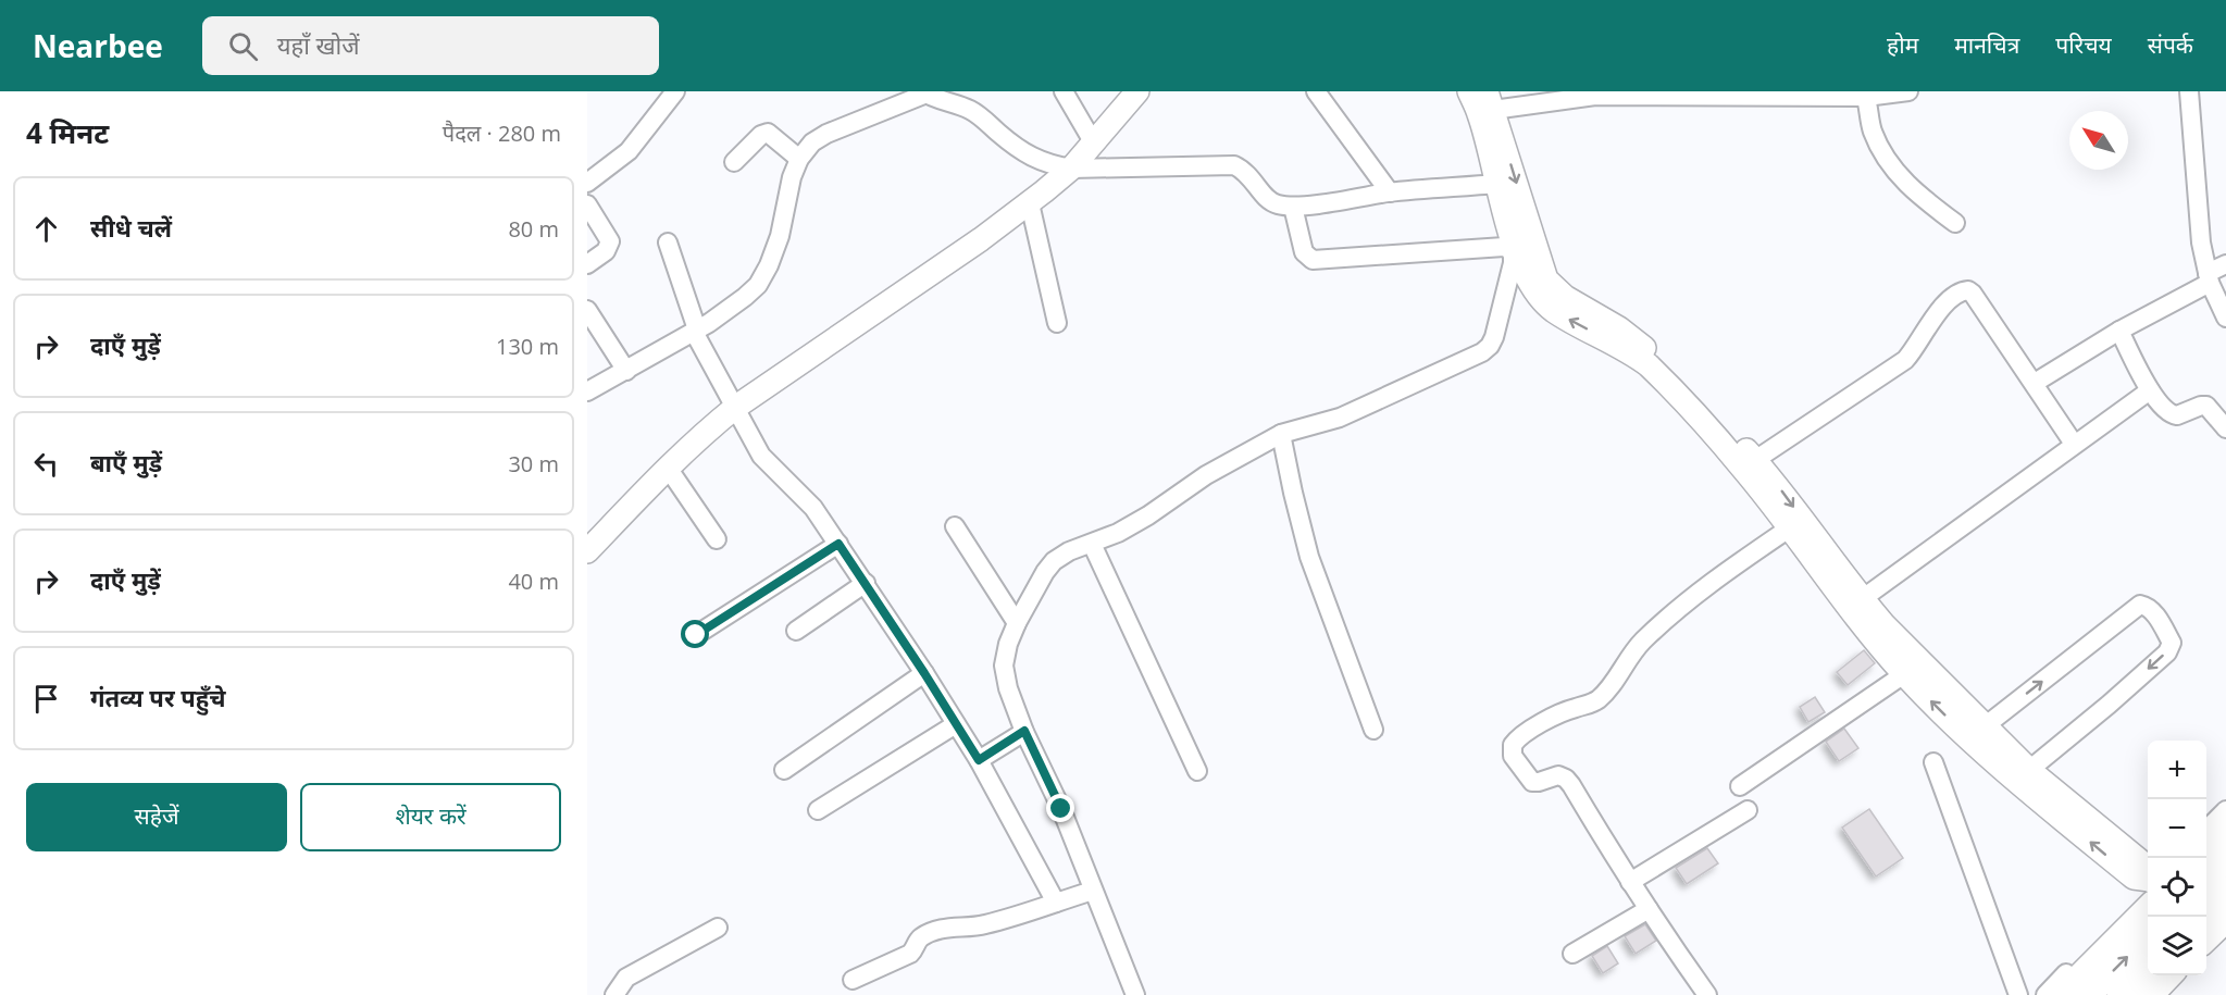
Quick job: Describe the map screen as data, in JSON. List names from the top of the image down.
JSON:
{
  "north": "top left",
  "page": {
    "header": "Nearbee",
    "search": "यहाँ खोजें",
    "nav": [
      "होम",
      "मानचित्र",
      "परिचय",
      "संपर्क"
    ],
    "heading": ["4 मिनट", "पैदल · 280 m"],
    "list": [
      ["सीधे चलें", "80 m"],
      ["दाएँ मुड़ें", "130 m"],
      ["बाएँ मुड़ें", "30 m"],
      ["दाएँ मुड़ें", "40 m"],
      "गंतव्य पर पहुँचे"
    ],
    "map_buttons": ["+", "−"],
    "buttons": ["सहेजें", "शेयर करें"]
  }
}
